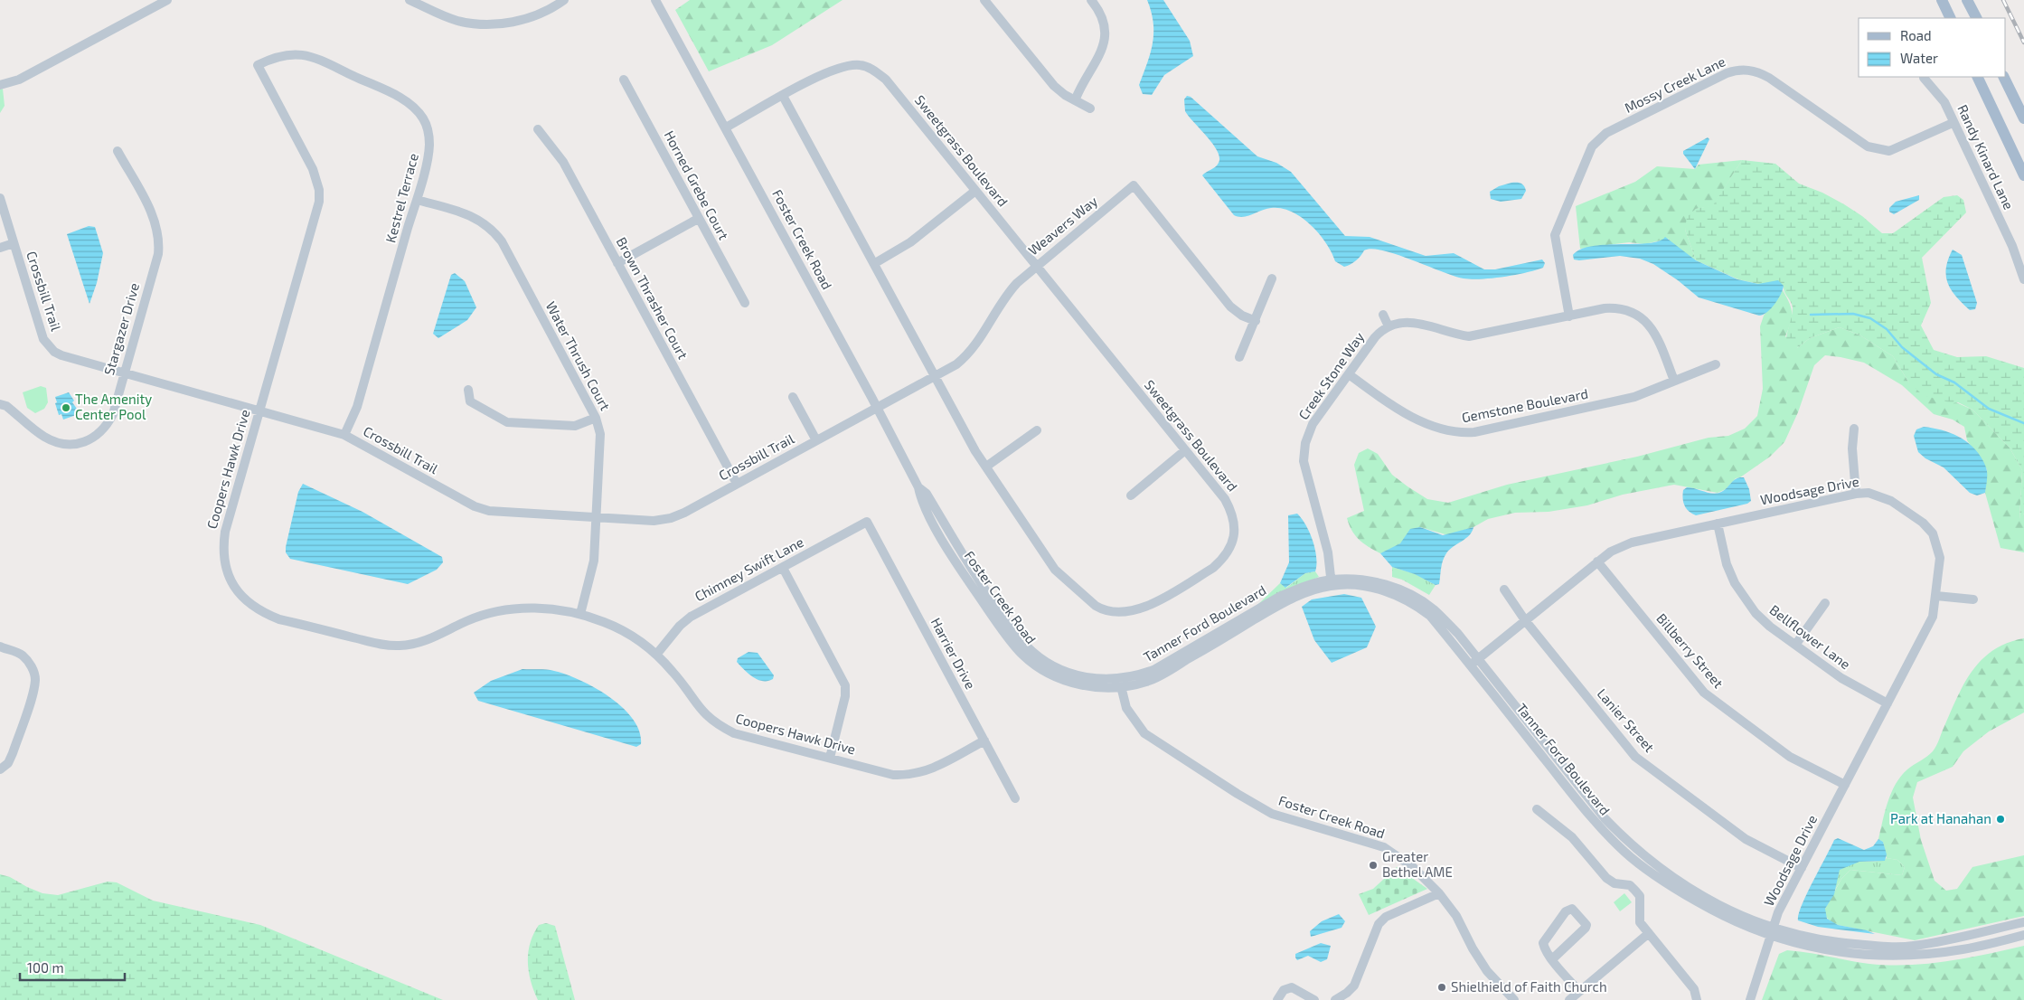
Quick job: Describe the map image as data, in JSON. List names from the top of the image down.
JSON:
{
  "streets": {
    "street": [
      "Mossy Creek Lane",
      "Sweetgrass Boulevard",
      "Randy Kinard Lane",
      "Horned Grebe Court",
      "Kestrel Terrace",
      "Weavers Way",
      "Foster Creek Road",
      "Crossbill Trail",
      "Brown Thrasher Court",
      "Stargazer Drive",
      "Water Thrush Court",
      "Creek Stone Way",
      "Gemstone Boulevard",
      "Coopers Hawk Drive",
      "Woodsage Drive",
      "Chimney Swift Lane",
      "Tanner Ford Boulevard",
      "Bellflower Lane",
      "Billberry Street",
      "Harrier Drive",
      "Lanier Street"
    ]
  },
  "crossings": [
    ["Mossy Creek Lane", "Randy Kinard Lane"],
    ["Sweetgrass Boulevard", "Weavers Way"],
    ["Sweetgrass Boulevard", "Foster Creek Road"],
    ["Kestrel Terrace", "Crossbill Trail"],
    ["Kestrel Terrace", "Water Thrush Court"],
    ["Kestrel Terrace", "Coopers Hawk Drive"],
    ["Weavers Way", "Foster Creek Road"],
    ["Weavers Way", "Crossbill Trail"],
    ["Foster Creek Road", "Crossbill Trail"],
    ["Foster Creek Road", "Tanner Ford Boulevard"],
    ["Crossbill Trail", "Brown Thrasher Court"],
    ["Crossbill Trail", "Stargazer Drive"],
    ["Crossbill Trail", "Water Thrush Court"],
    ["Crossbill Trail", "Coopers Hawk Drive"],
    ["Water Thrush Court", "Coopers Hawk Drive"],
    ["Creek Stone Way", "Gemstone Boulevard"],
    ["Creek Stone Way", "Tanner Ford Boulevard"],
    ["Coopers Hawk Drive", "Chimney Swift Lane"],
    ["Coopers Hawk Drive", "Harrier Drive"],
    ["Woodsage Drive", "Tanner Ford Boulevard"],
    ["Woodsage Drive", "Bellflower Lane"],
    ["Woodsage Drive", "Billberry Street"],
    ["Woodsage Drive", "Lanier Street"],
    ["Chimney Swift Lane", "Harrier Drive"]
  ],
  "places": [
    "The Amenity Center Pool",
    "Park at Hanahan",
    "Greater Bethel AME",
    "Shielhield of Faith Church"
  ],
  "legend": ["Road", "Water"],
  "scale_bar": "100 m"
}
